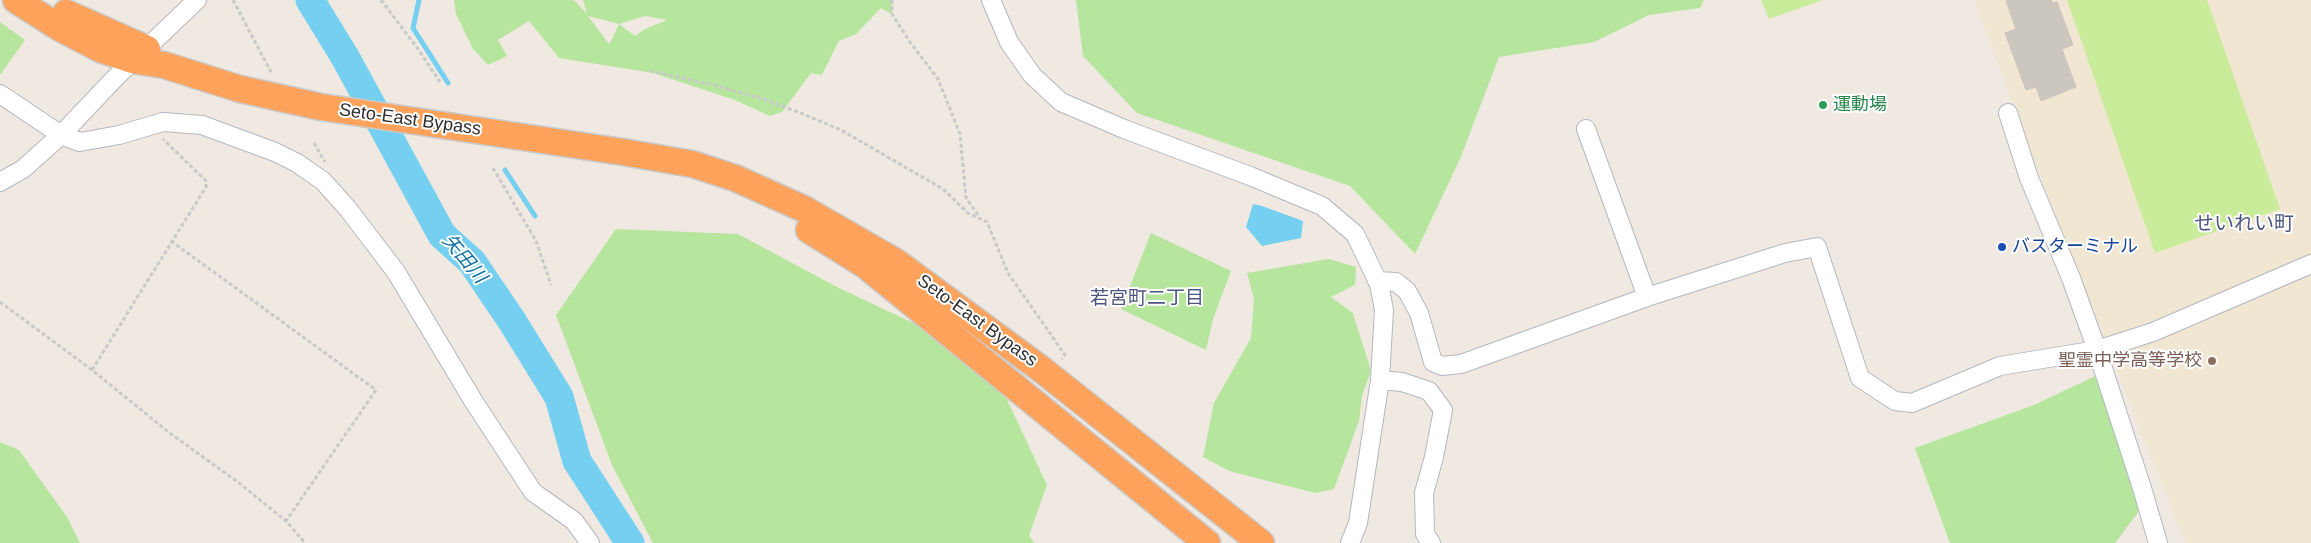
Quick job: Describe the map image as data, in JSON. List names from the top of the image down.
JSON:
{
  "streets": {
    "highway": ["Seto-East Bypass"]
  },
  "districts": ["せいれい町", "若宮町二丁目"],
  "water": ["矢田川"],
  "places": ["運動場", "バスターミナル", "聖霊中学高等学校"]
}
